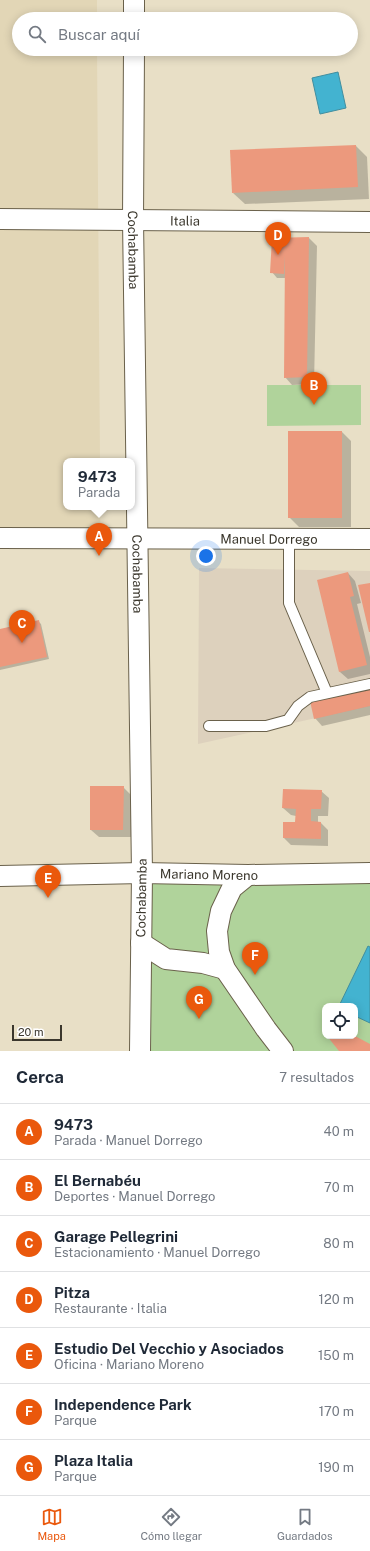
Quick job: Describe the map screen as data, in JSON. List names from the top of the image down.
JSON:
{
  "streets": {
    "street": [
      "Italia",
      "Cochabamba",
      "Manuel Dorrego",
      "Mariano Moreno"
    ]
  },
  "crossings": [
    ["Italia", "Cochabamba"],
    ["Cochabamba", "Manuel Dorrego"],
    ["Cochabamba", "Mariano Moreno"]
  ],
  "scale_bar": "20 m",
  "page": {
    "search": "Buscar aquí",
    "pins": [
      "D",
      "B",
      "A",
      "C",
      "E",
      "F",
      "G"
    ],
    "popup": ["9473", "Parada"],
    "scale": "20 m",
    "heading": ["Cerca", "7 resultados"],
    "list": [
      {
        "mark": "A",
        "name": "9473",
        "note": "Parada · Manuel Dorrego",
        "value": "40 m"
      },
      {
        "mark": "B",
        "name": "El Bernabéu",
        "note": "Deportes · Manuel Dorrego",
        "value": "70 m"
      },
      {
        "mark": "C",
        "name": "Garage Pellegrini",
        "note": "Estacionamiento · Manuel Dorrego",
        "value": "80 m"
      },
      {
        "mark": "D",
        "name": "Pitza",
        "note": "Restaurante · Italia",
        "value": "120 m"
      },
      {
        "mark": "E",
        "name": "Estudio Del Vecchio y Asociados",
        "note": "Oficina · Mariano Moreno",
        "value": "150 m"
      },
      {
        "mark": "F",
        "name": "Independence Park",
        "note": "Parque",
        "value": "170 m"
      },
      {
        "mark": "G",
        "name": "Plaza Italia",
        "note": "Parque",
        "value": "190 m"
      }
    ],
    "nav": ["Mapa", "Cómo llegar", "Guardados"]
  }
}
